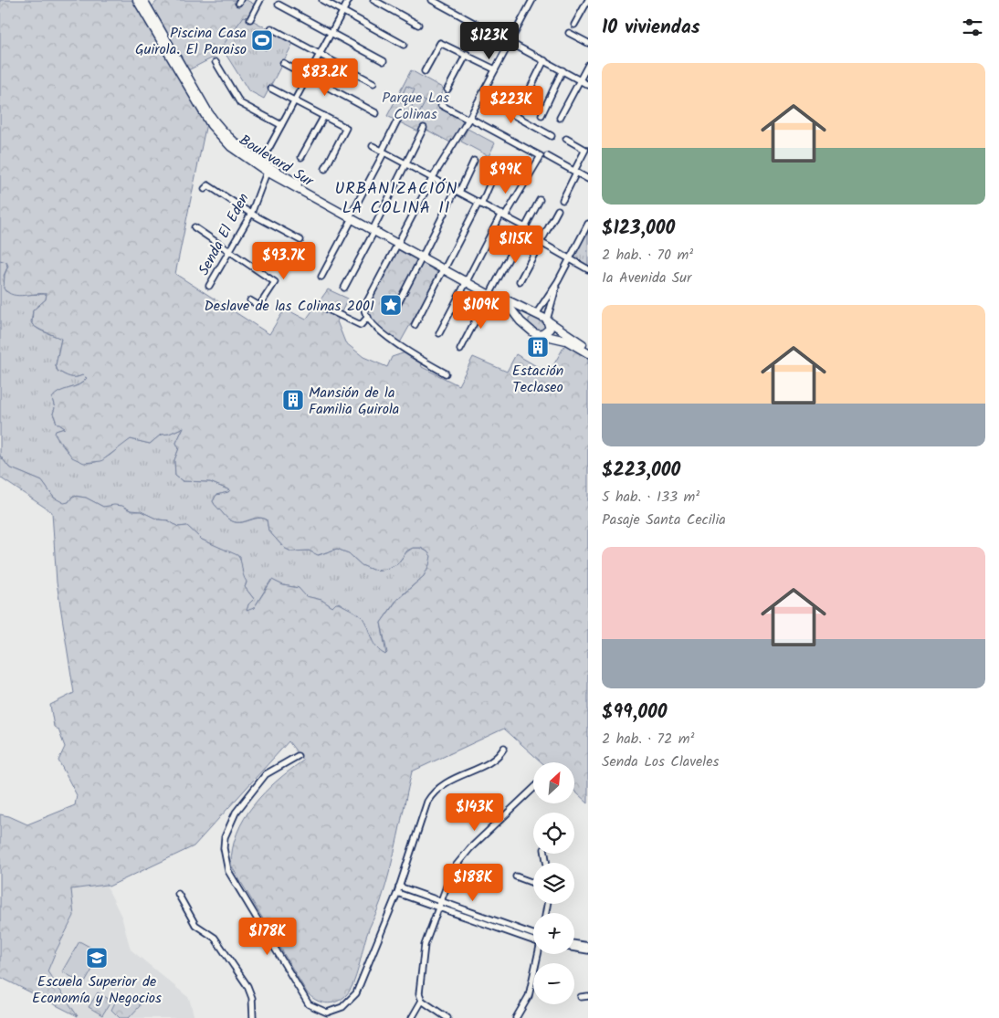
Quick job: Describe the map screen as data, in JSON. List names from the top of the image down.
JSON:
{
  "streets": {
    "highway": ["Boulevard Sur"],
    "street": ["Senda El Eden"]
  },
  "crossings": [
    ["Boulevard Sur", "Senda El Eden"]
  ],
  "districts": ["URBANIZACIÓN LA COLINA II"],
  "parks": ["Parque Las Colinas"],
  "places": {
    "sports": ["Piscina Casa Guirola. El Paraiso"],
    "place": ["Deslave de las Colinas 2001"],
    "building": ["Estación Teclaseo", "Mansión de la Familia Guirola"],
    "school or university": ["Escuela Superior de Economía y Negocios"]
  },
  "north": "top right",
  "page": {
    "heading": "10 viviendas",
    "price": [
      "$123K",
      "$83.2K",
      "$223K",
      "$99K",
      "$115K",
      "$93.7K",
      "$109K",
      "$143K",
      "$188K",
      "$178K"
    ],
    "list": [
      {
        "name": "$123,000",
        "note": "2 hab. · 70 m² · 1a Avenida Sur"
      },
      {
        "name": "$223,000",
        "note": "5 hab. · 133 m² · Pasaje Santa Cecilia"
      },
      {
        "name": "$99,000",
        "note": "2 hab. · 72 m² · Senda Los Claveles"
      }
    ],
    "map_buttons": ["+", "−"]
  }
}
